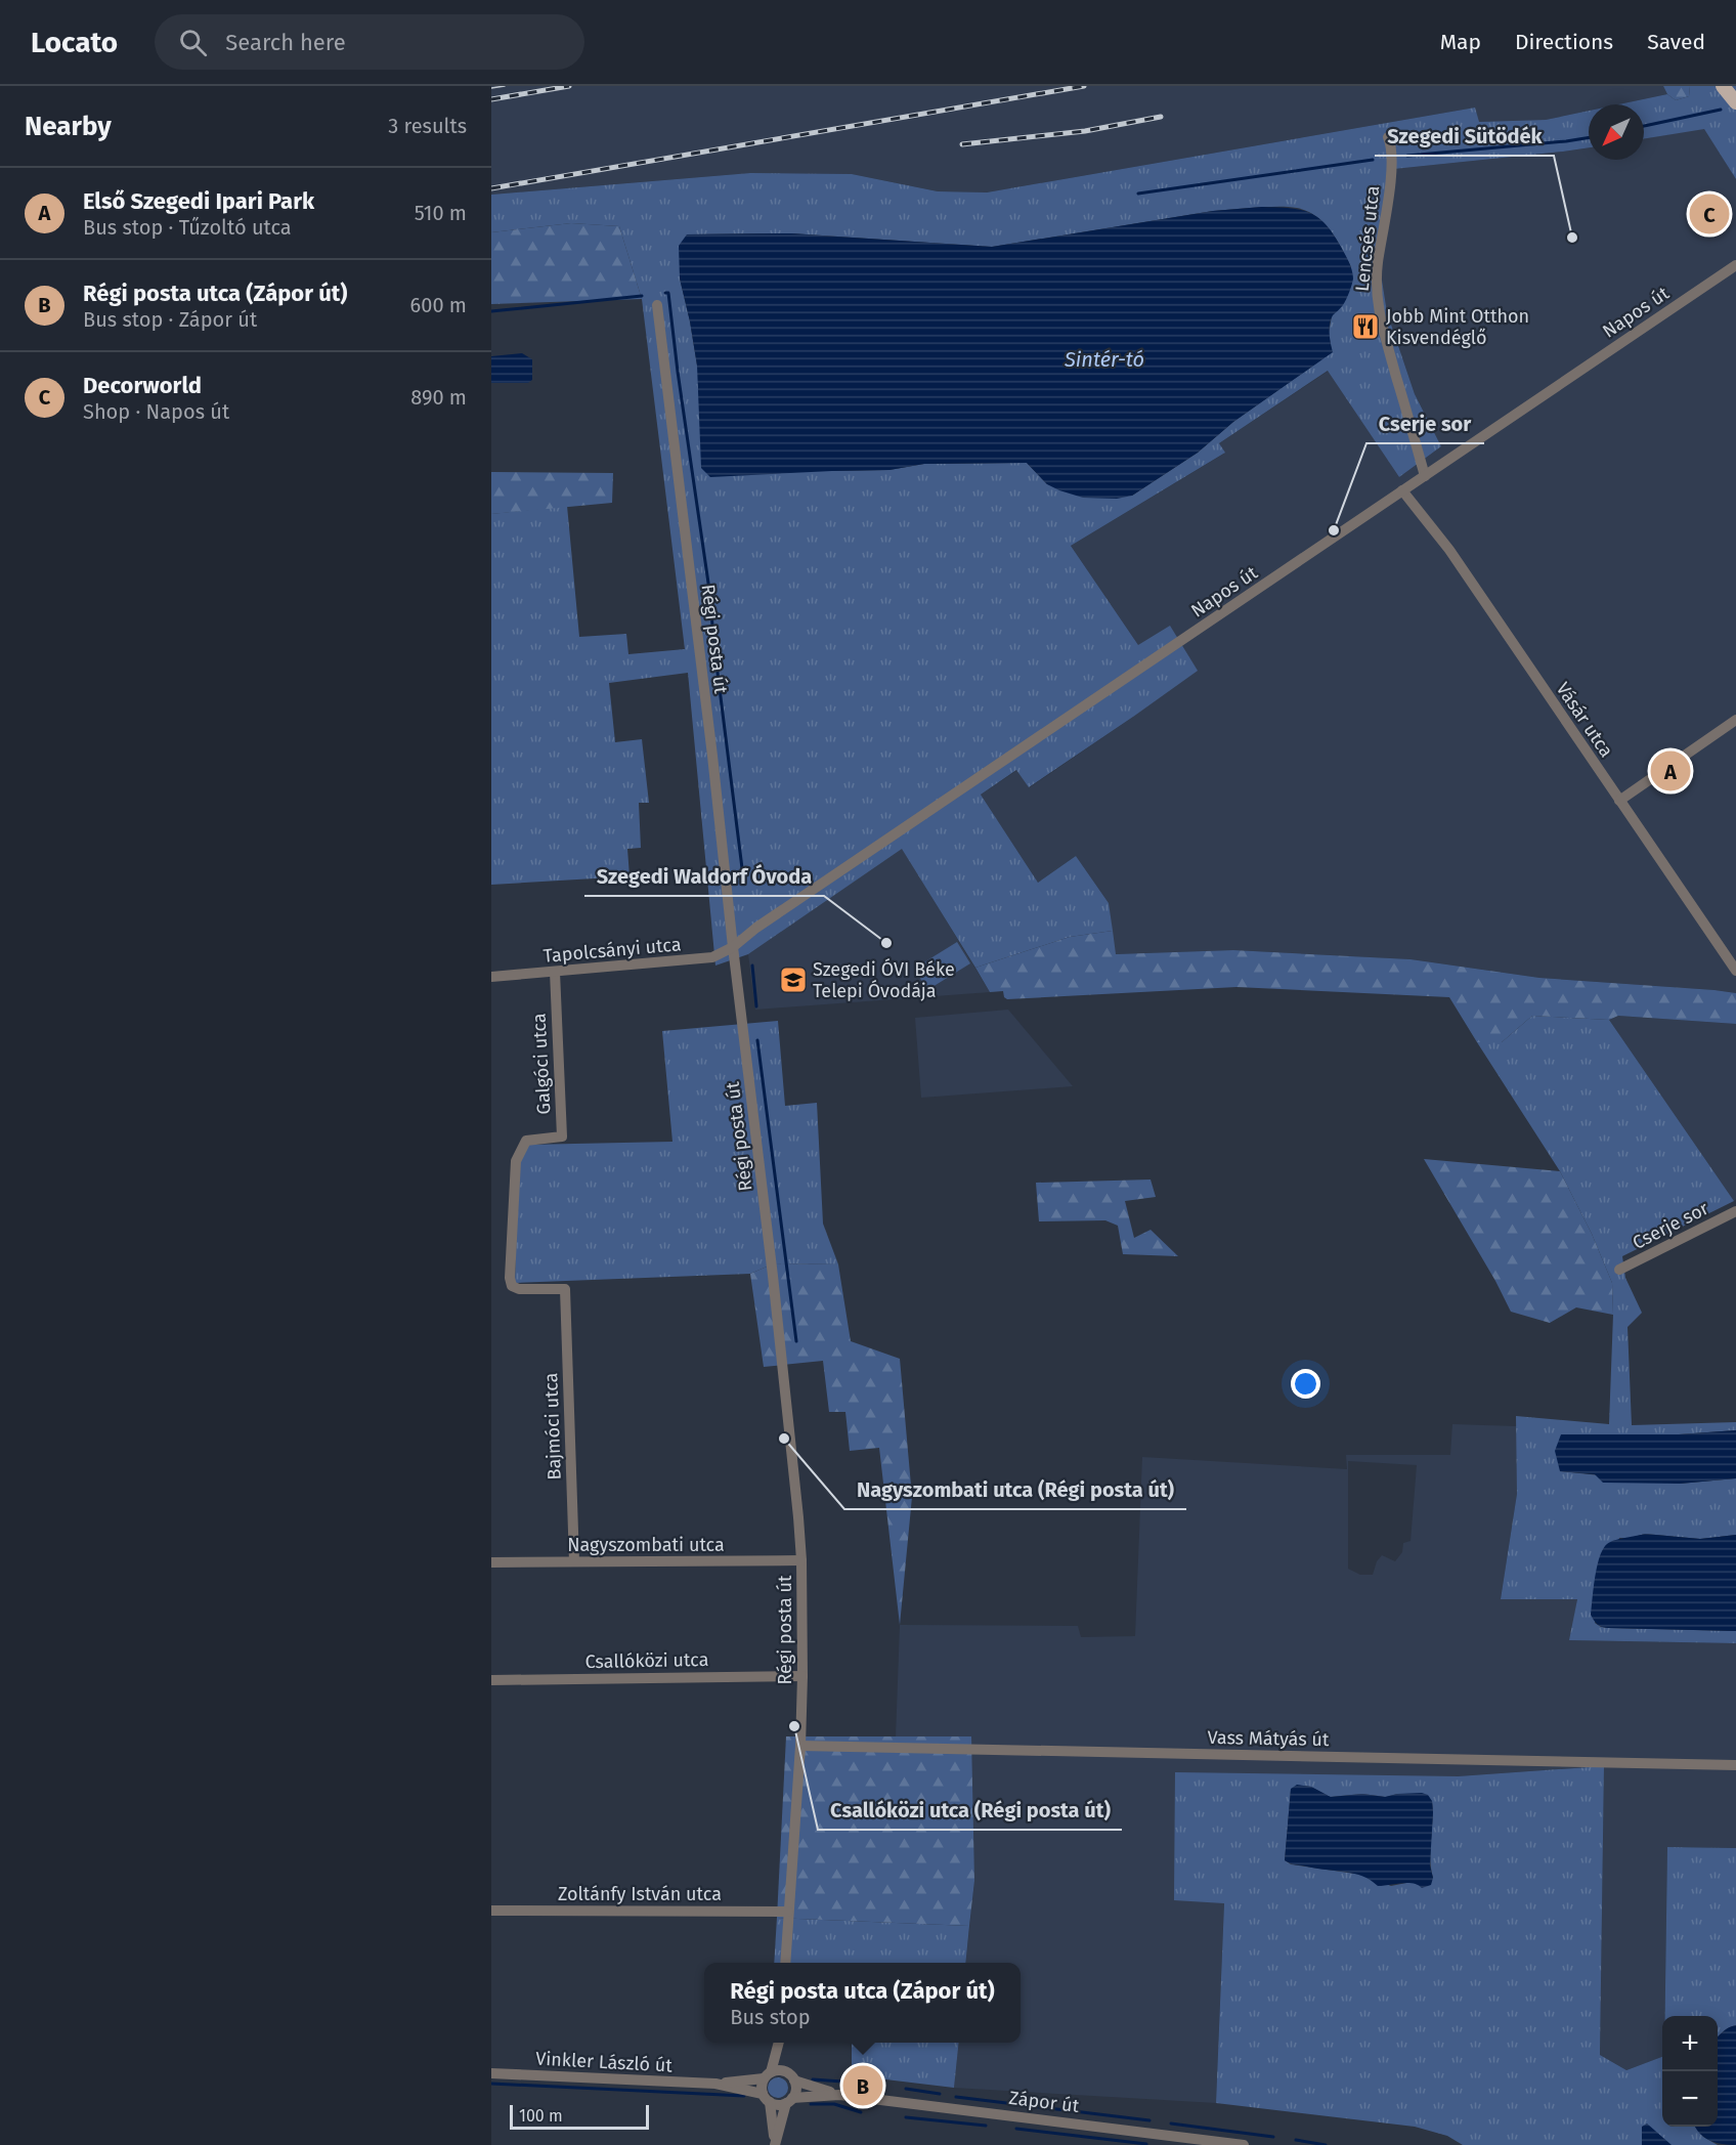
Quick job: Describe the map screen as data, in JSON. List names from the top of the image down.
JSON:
{
  "streets": {
    "street": [
      "Lencsés utca",
      "Napos út",
      "Régi posta út",
      "Vásár utca",
      "Tapolcsányi utca",
      "Galgóci utca",
      "Cserje sor",
      "Bajmóci utca",
      "Nagyszombati utca",
      "Csallóközi utca",
      "Vass Mátyás út",
      "Zoltánfy István utca",
      "Vinkler László út",
      "Zápor út"
    ]
  },
  "crossings": [
    ["Lencsés utca", "Napos út"],
    ["Napos út", "Régi posta út"],
    ["Napos út", "Vásár utca"],
    ["Napos út", "Tapolcsányi utca"],
    ["Régi posta út", "Tapolcsányi utca"],
    ["Régi posta út", "Nagyszombati utca"],
    ["Régi posta út", "Csallóközi utca"],
    ["Régi posta út", "Vass Mátyás út"],
    ["Régi posta út", "Zoltánfy István utca"],
    ["Tapolcsányi utca", "Galgóci utca"],
    ["Galgóci utca", "Bajmóci utca"],
    ["Bajmóci utca", "Nagyszombati utca"],
    ["Vinkler László út", "Zápor út"]
  ],
  "water": ["Sintér-tó"],
  "places": {
    "other": [
      "Szegedi Sütödék",
      "Cserje sor",
      "Szegedi Waldorf Óvoda",
      "Nagyszombati utca (Régi posta út)",
      "Csallóközi utca (Régi posta út)"
    ],
    "restaurant": ["Jobb Mint Otthon Kisvendéglő"],
    "school or university": ["Szegedi ÓVI Béke Telepi Óvodája"]
  },
  "scale_bar": "100 m",
  "north": "bottom left",
  "page": {
    "header": "Locato",
    "search": "Search here",
    "nav": ["Map", "Directions", "Saved"],
    "heading": ["Nearby", "3 results"],
    "list": [
      {
        "mark": "A",
        "name": "Első Szegedi Ipari Park",
        "note": "Bus stop · Tűzoltó utca",
        "value": "510 m"
      },
      {
        "mark": "B",
        "name": "Régi posta utca (Zápor út)",
        "note": "Bus stop · Zápor út",
        "value": "600 m"
      },
      {
        "mark": "C",
        "name": "Decorworld",
        "note": "Shop · Napos út",
        "value": "890 m"
      }
    ],
    "pins": ["C", "A", "B"],
    "popup": ["Régi posta utca (Zápor út)", "Bus stop"],
    "map_buttons": ["+", "−"],
    "scale": "100 m"
  }
}
